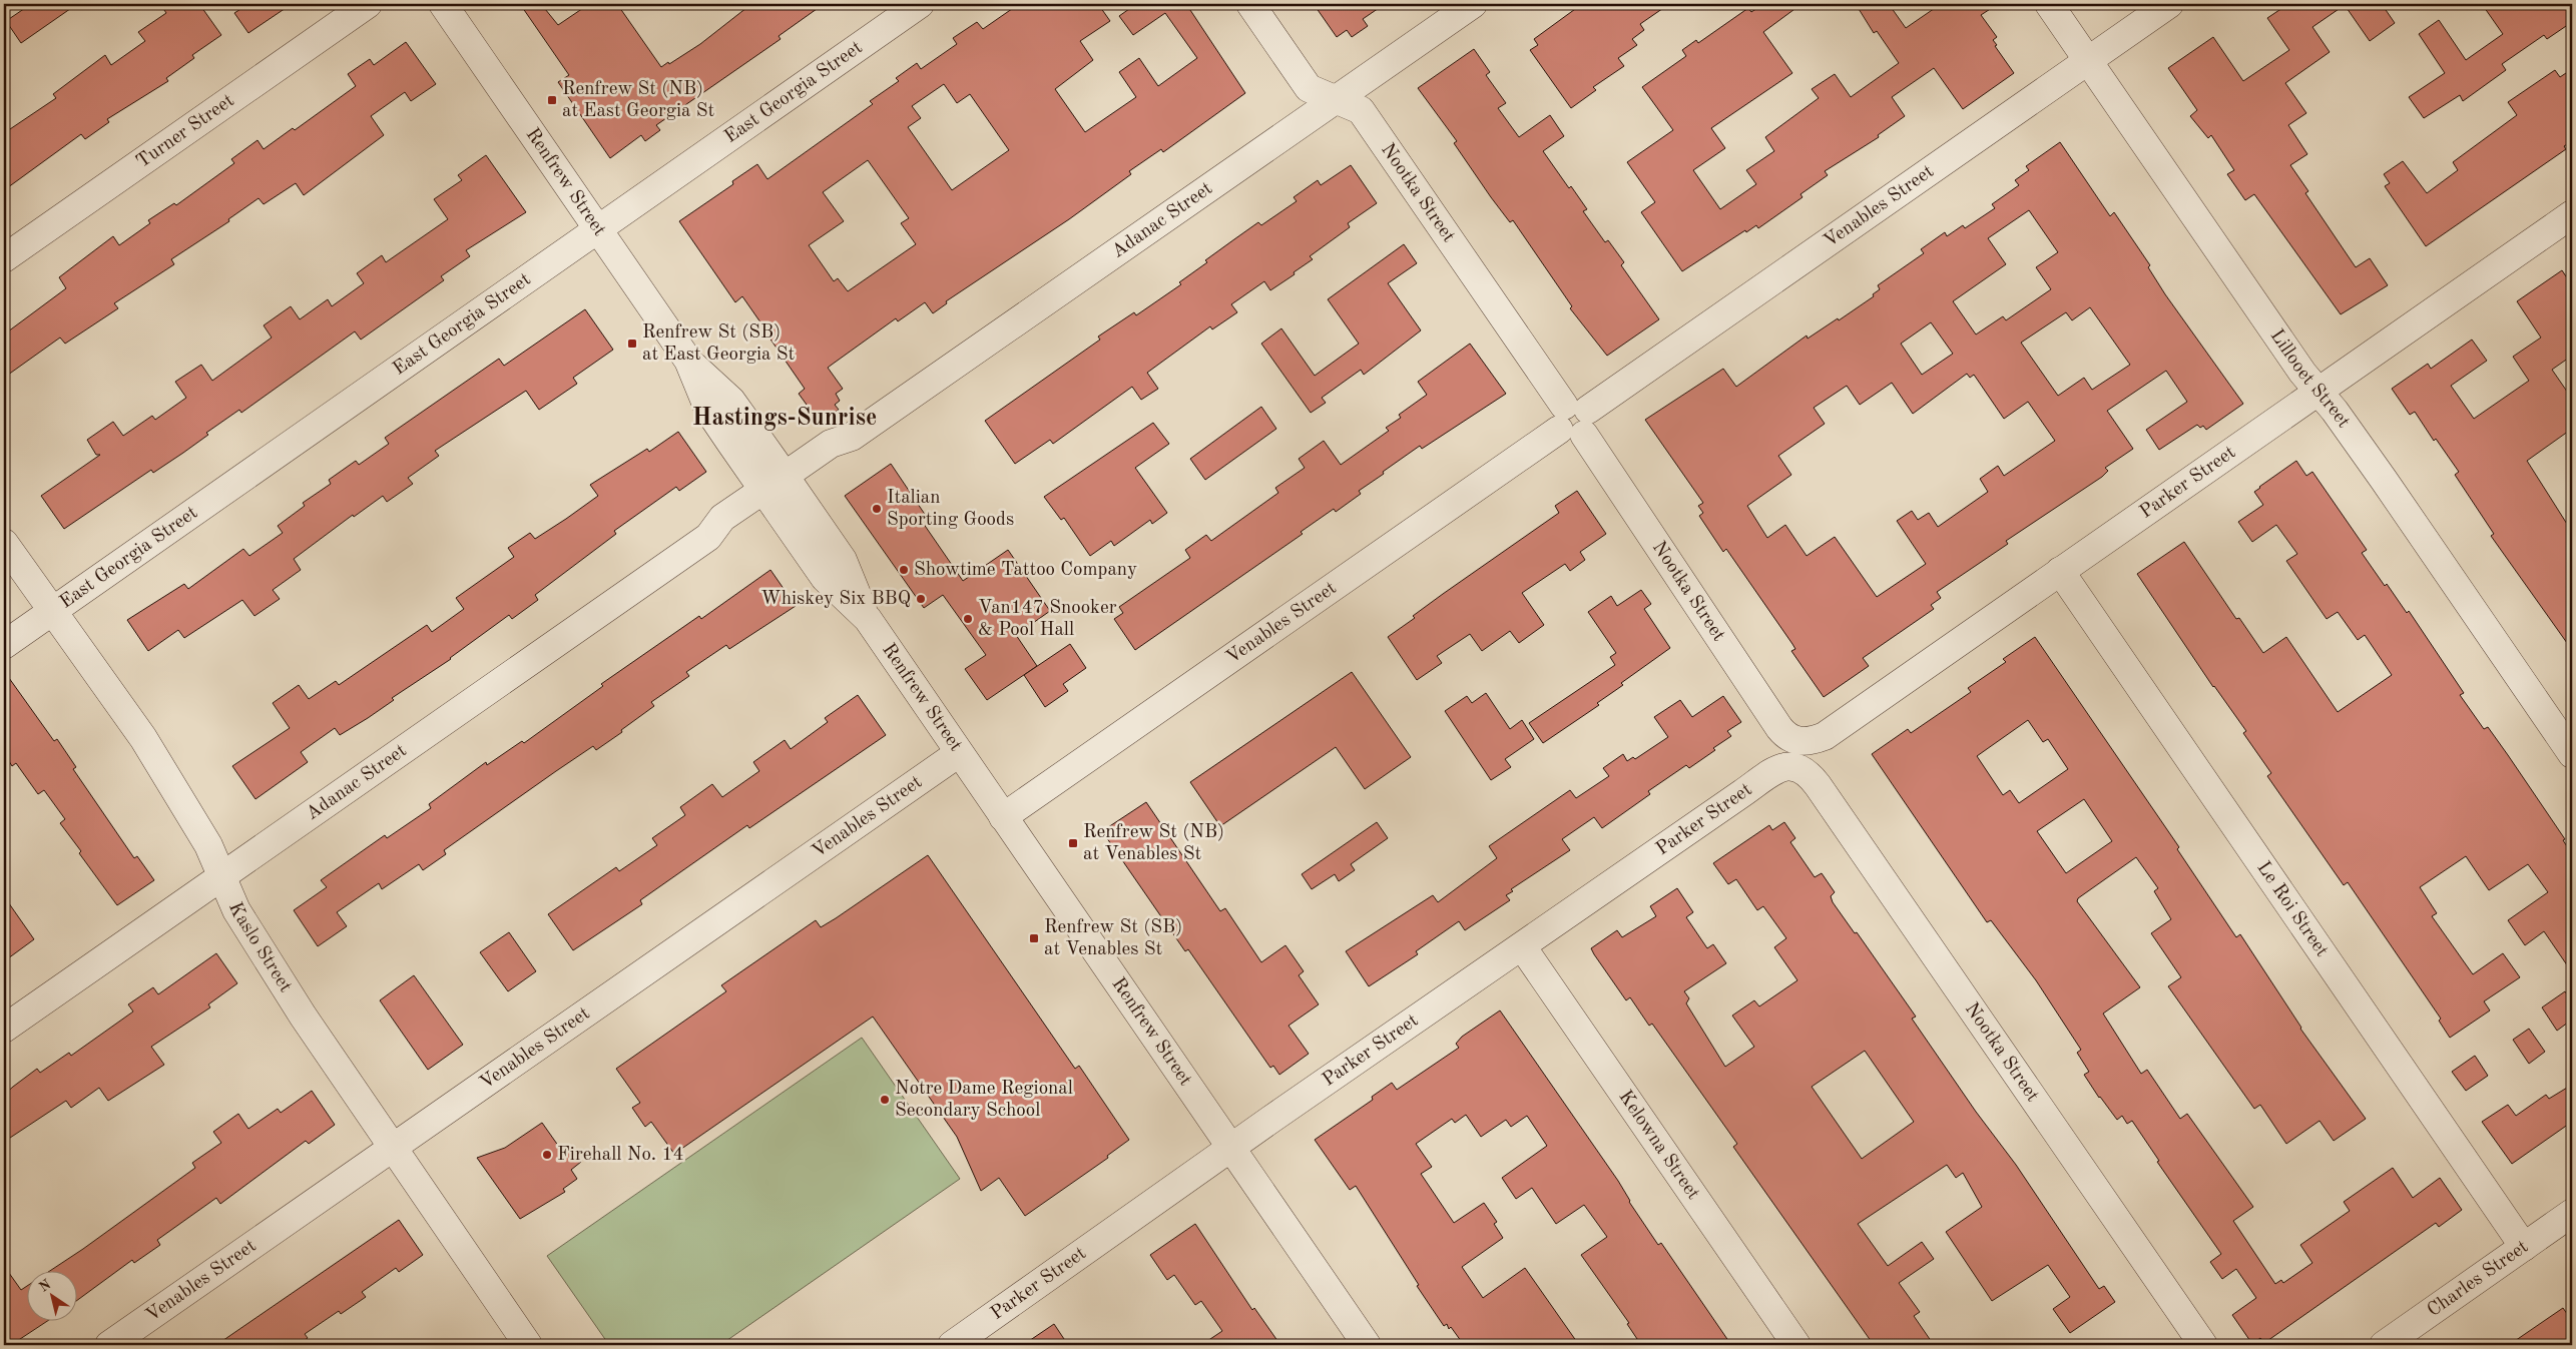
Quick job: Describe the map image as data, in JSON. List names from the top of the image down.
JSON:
{
  "streets": {
    "street": [
      "East Georgia Street",
      "Turner Street",
      "Renfrew Street",
      "Nootka Street",
      "Venables Street",
      "Adanac Street",
      "Lillooet Street",
      "Parker Street",
      "Le Roi Street",
      "Kaslo Street",
      "Kelowna Street",
      "Charles Street"
    ]
  },
  "crossings": [
    ["East Georgia Street", "Renfrew Street"],
    ["East Georgia Street", "Kaslo Street"],
    ["Renfrew Street", "Venables Street"],
    ["Renfrew Street", "Adanac Street"],
    ["Renfrew Street", "Parker Street"],
    ["Nootka Street", "Venables Street"],
    ["Nootka Street", "Adanac Street"],
    ["Nootka Street", "Parker Street"],
    ["Venables Street", "Lillooet Street"],
    ["Venables Street", "Kaslo Street"],
    ["Adanac Street", "Kaslo Street"],
    ["Lillooet Street", "Parker Street"],
    ["Parker Street", "Le Roi Street"],
    ["Parker Street", "Kelowna Street"],
    ["Le Roi Street", "Charles Street"]
  ],
  "districts": ["Hastings-Sunrise"],
  "places": {
    "transit": [
      "Renfrew St (NB) at East Georgia St",
      "Renfrew St (SB) at East Georgia St",
      "Renfrew St (NB) at Venables St",
      "Renfrew St (SB) at Venables St"
    ],
    "other": [
      "Italian Sporting Goods",
      "Showtime Tattoo Company",
      "Whiskey Six BBQ",
      "Van147 Snooker & Pool Hall",
      "Notre Dame Regional Secondary School",
      "Firehall No. 14"
    ]
  },
  "north": "top left"
}
